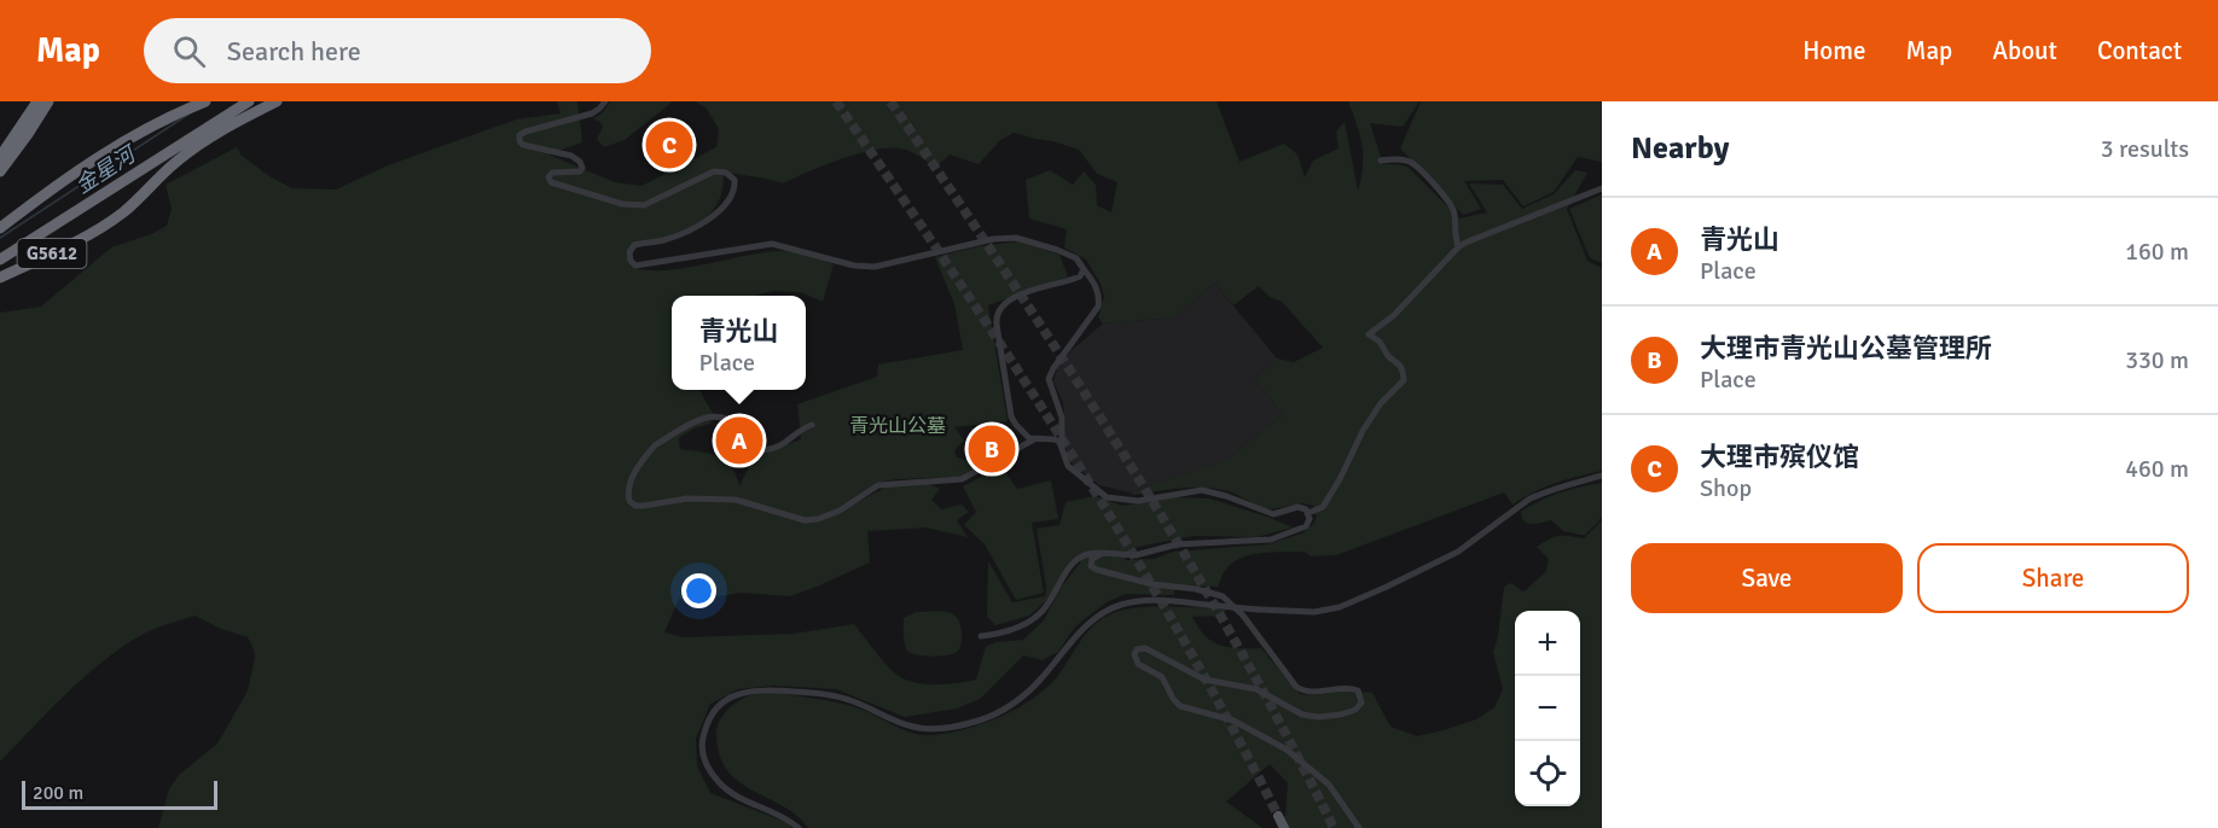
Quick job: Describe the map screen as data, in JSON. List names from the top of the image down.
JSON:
{
  "streets": {
    "highway": ["G5612"]
  },
  "water": ["金星河"],
  "parks": ["青光山公墓"],
  "scale_bar": "200 m",
  "page": {
    "header": "Map",
    "search": "Search here",
    "nav": [
      "Home",
      "Map",
      "About",
      "Contact"
    ],
    "heading": ["Nearby", "3 results"],
    "pins": ["C", "A", "B"],
    "list": [
      {
        "mark": "A",
        "name": "青光山",
        "note": "Place",
        "value": "160 m"
      },
      {
        "mark": "B",
        "name": "大理市青光山公墓管理所",
        "note": "Place",
        "value": "330 m"
      },
      {
        "mark": "C",
        "name": "大理市殡仪馆",
        "note": "Shop",
        "value": "460 m"
      }
    ],
    "popup": ["青光山", "Place"],
    "buttons": ["Save", "Share"],
    "map_buttons": ["+", "−"],
    "scale": "200 m"
  }
}
